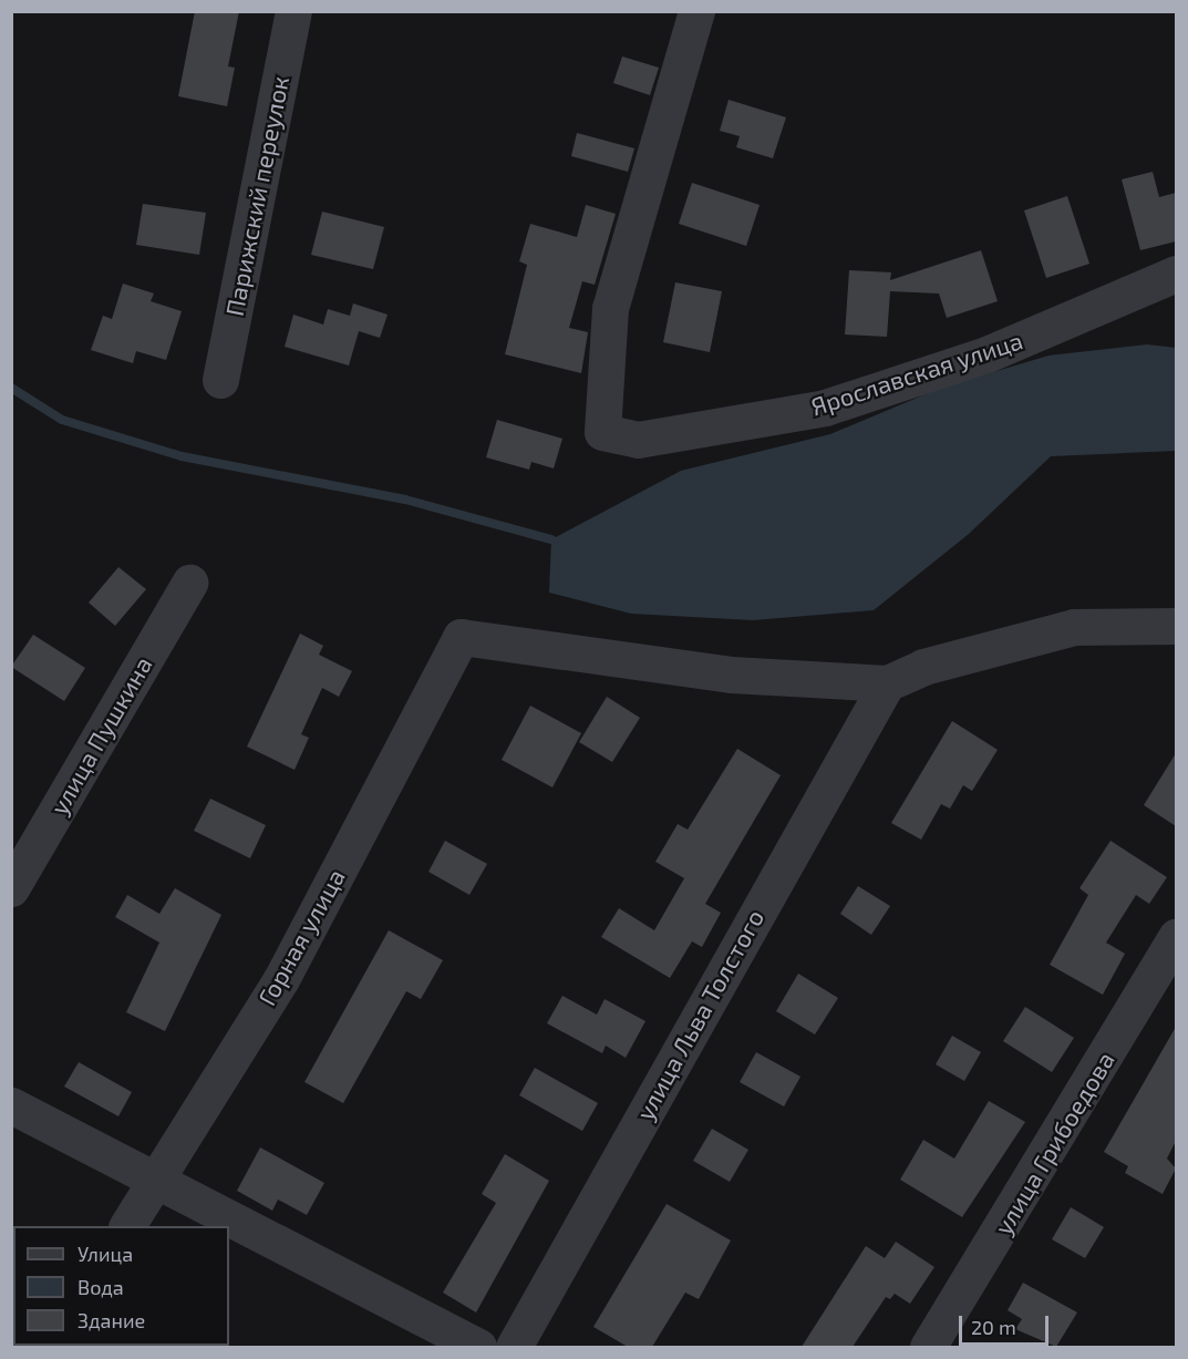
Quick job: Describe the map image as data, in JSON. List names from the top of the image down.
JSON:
{
  "streets": {
    "street": [
      "Парижский переулок",
      "Ярославская улица",
      "улица Пушкина",
      "Горная улица",
      "улица Льва Толстого",
      "улица Грибоедова"
    ]
  },
  "crossings": [
    ["Горная улица", "улица Льва Толстого"]
  ],
  "legend": ["Улица", "Вода", "Здание"],
  "scale_bar": "20 m"
}
